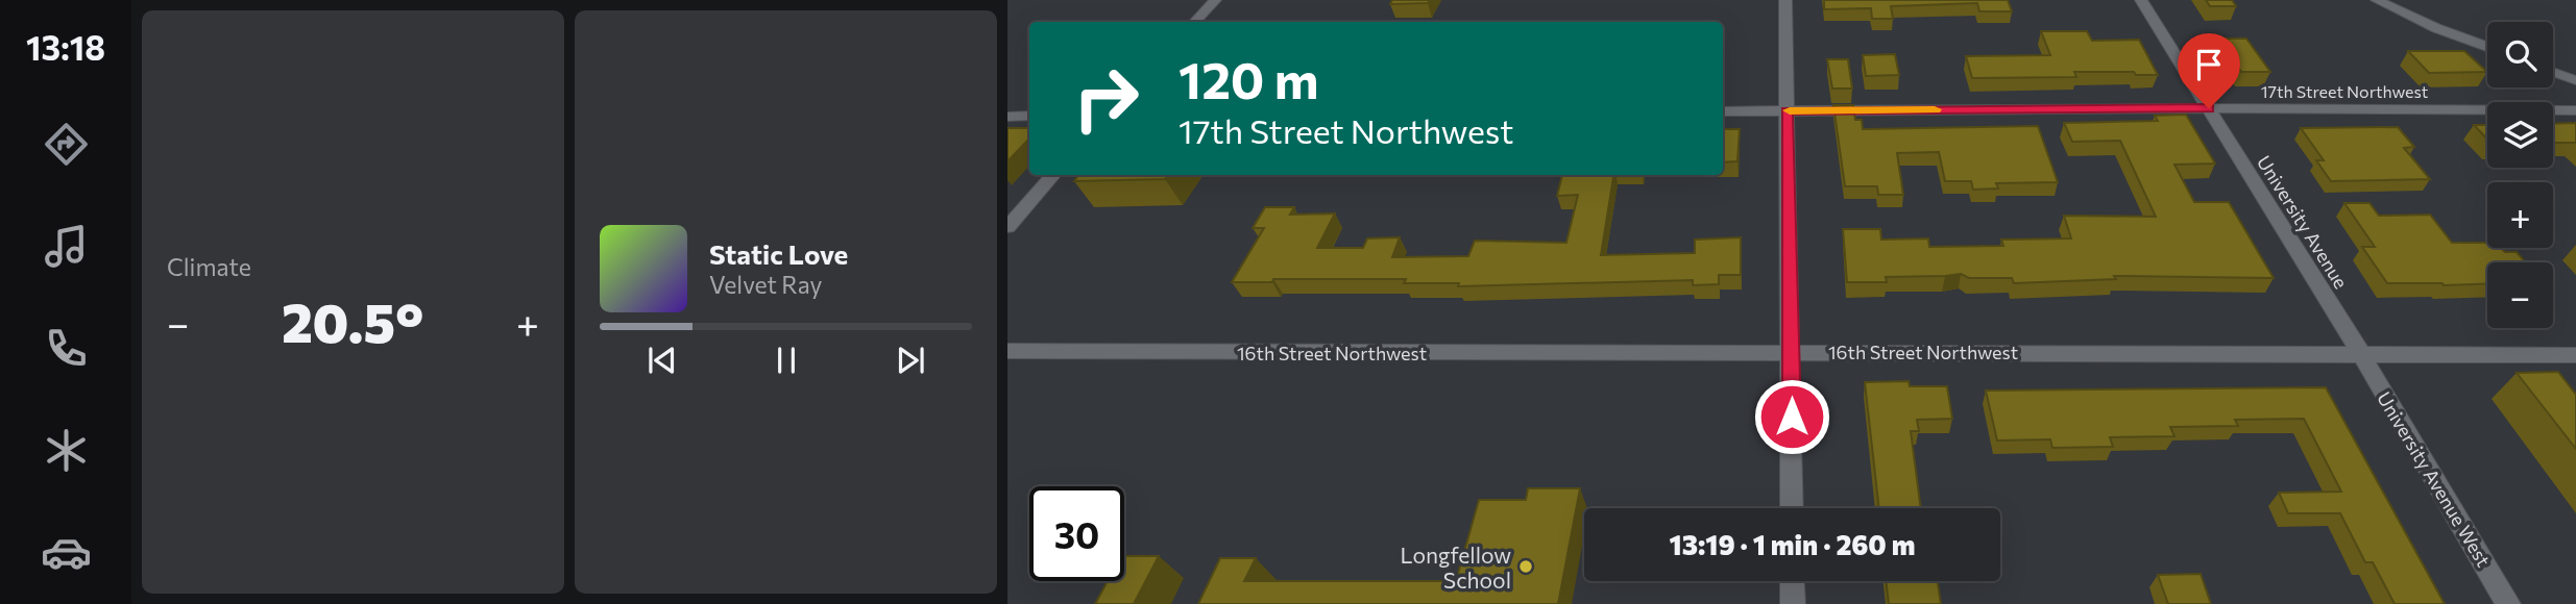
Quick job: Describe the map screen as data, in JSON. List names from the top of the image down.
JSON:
{
  "streets": {
    "street": [
      "17th Street Northwest",
      "University Avenue",
      "16th Street Northwest",
      "University Avenue West"
    ]
  },
  "crossings": [
    ["17th Street Northwest", "University Avenue"],
    ["University Avenue", "16th Street Northwest"],
    ["University Avenue", "University Avenue West"],
    ["16th Street Northwest", "University Avenue West"]
  ],
  "places": ["Longfellow School"],
  "page": {
    "tabs": "13:18",
    "tile": "Climate",
    "map_buttons": ["+", "−"],
    "turn": ["120 m", "17th Street Northwest"],
    "song": ["Static Love", "Velvet Ray"],
    "heat": ["−", "20.5°", "+"],
    "limit": "30",
    "trip": "13:19 · 1 min · 260 m"
  }
}
